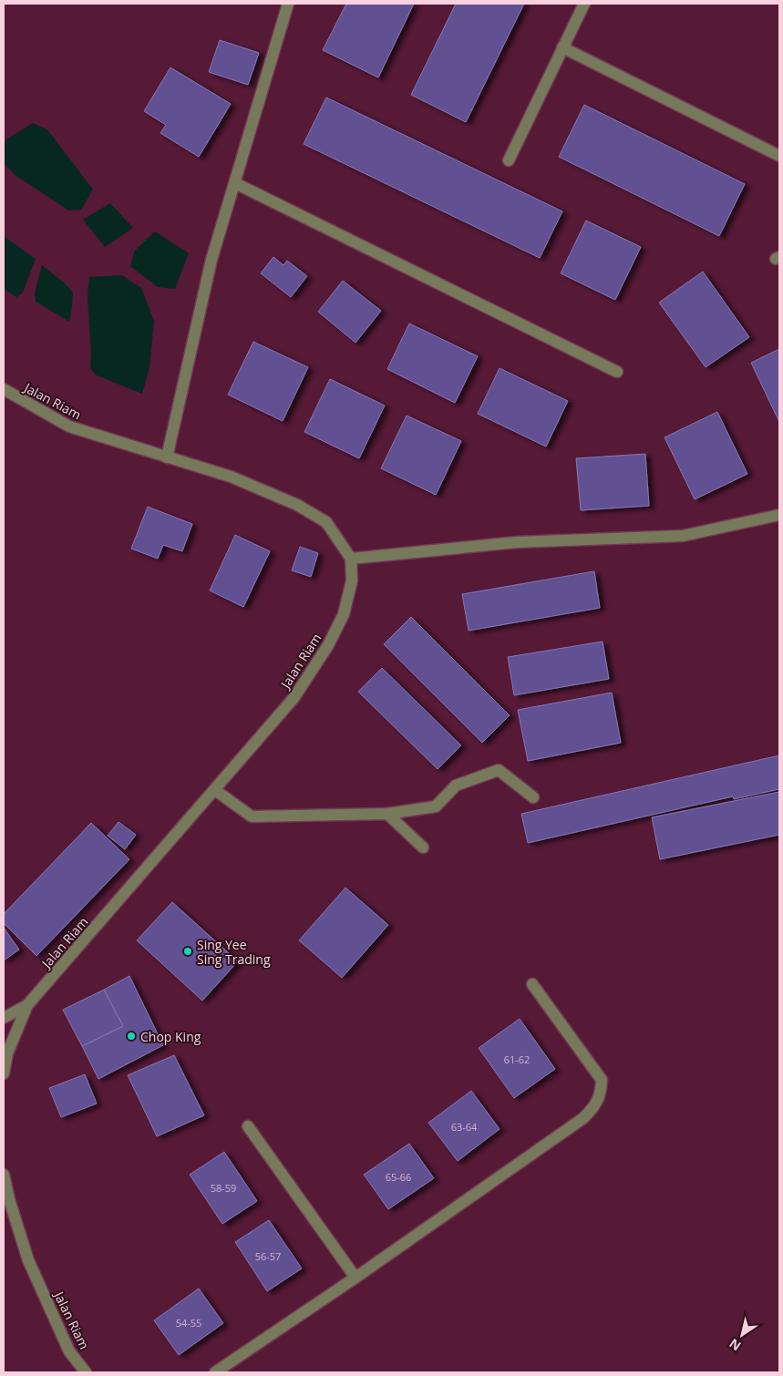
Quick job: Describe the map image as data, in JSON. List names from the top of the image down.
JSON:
{
  "streets": {
    "street": ["Jalan Riam"]
  },
  "places": ["Sing Yee Sing Trading", "Chop King"],
  "house_numbers": [
    "61-62",
    "63-64",
    "65-66",
    "58-59",
    "56-57",
    "54-55"
  ],
  "north": "bottom left"
}
